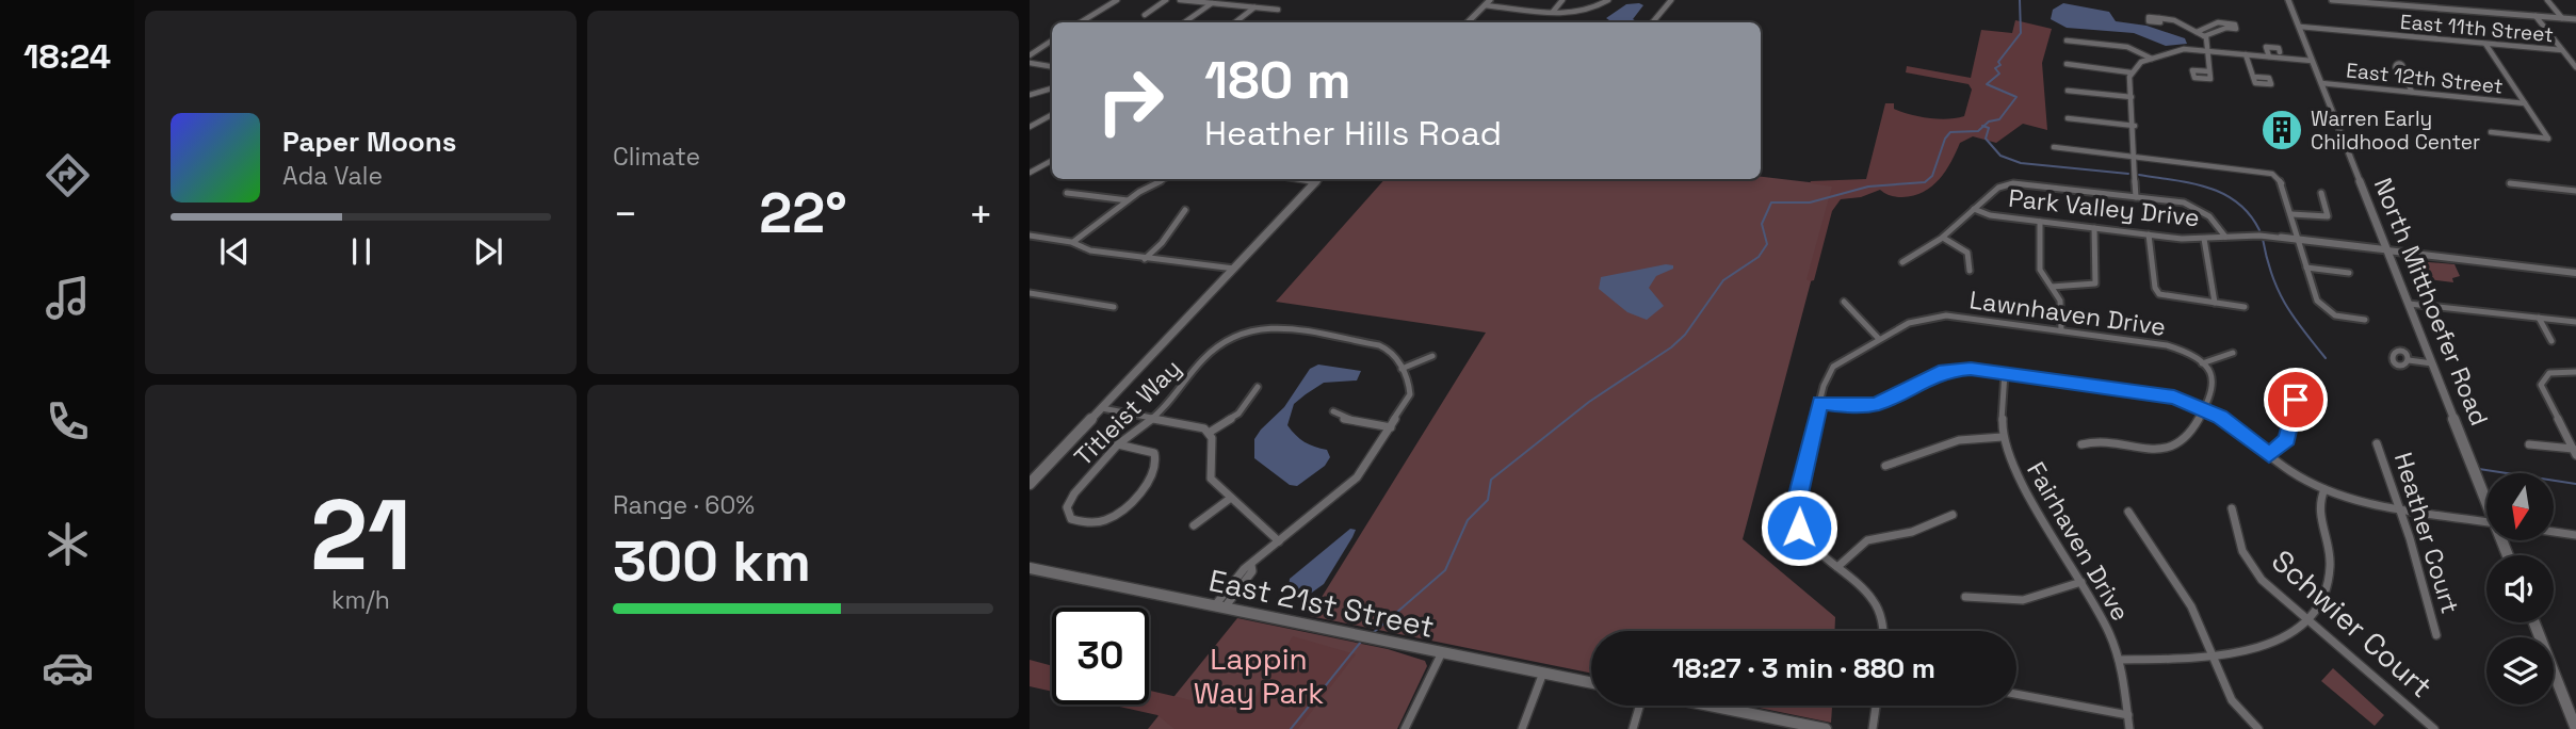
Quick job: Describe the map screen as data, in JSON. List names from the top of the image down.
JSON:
{
  "streets": {
    "main road": ["North Mitthoefer Road", "East 21st Street"],
    "street": [
      "East 11th Street",
      "East 12th Street",
      "Park Valley Drive",
      "Lawnhaven Drive",
      "Titleist Way",
      "Heather Court",
      "Fairhaven Drive",
      "Schwier Court"
    ]
  },
  "crossings": [
    ["East 11th Street", "North Mitthoefer Road"],
    ["East 12th Street", "North Mitthoefer Road"],
    ["Park Valley Drive", "North Mitthoefer Road"]
  ],
  "parks": ["Lappin Way Park"],
  "places": {
    "building": ["Warren Early Childhood Center"]
  },
  "north": "bottom",
  "page": {
    "tabs": "18:24",
    "tile": [
      "Climate",
      ["21", "km/h"],
      ["Range · 60%", "300 km"]
    ],
    "turn": ["180 m", "Heather Hills Road"],
    "song": ["Paper Moons", "Ada Vale"],
    "heat": ["−", "22°", "+"],
    "limit": "30",
    "trip": "18:27 · 3 min · 880 m"
  }
}
